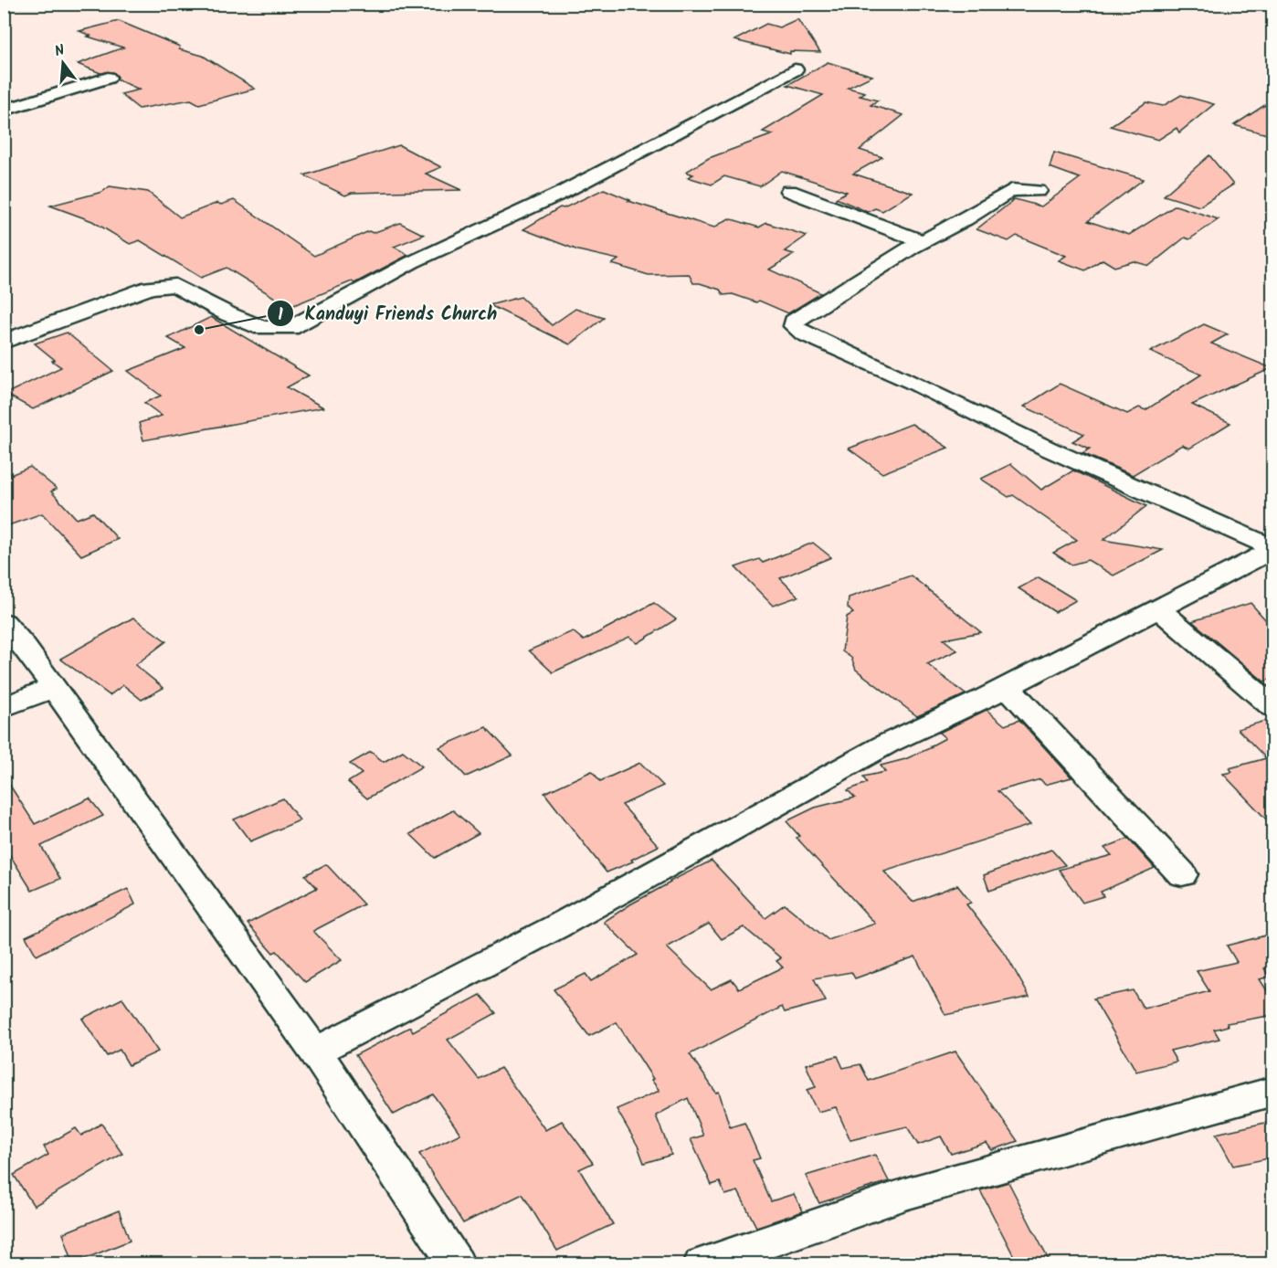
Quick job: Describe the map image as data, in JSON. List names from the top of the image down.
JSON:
{
  "places": ["Kanduyi Friends Church"],
  "north": "top"
}
